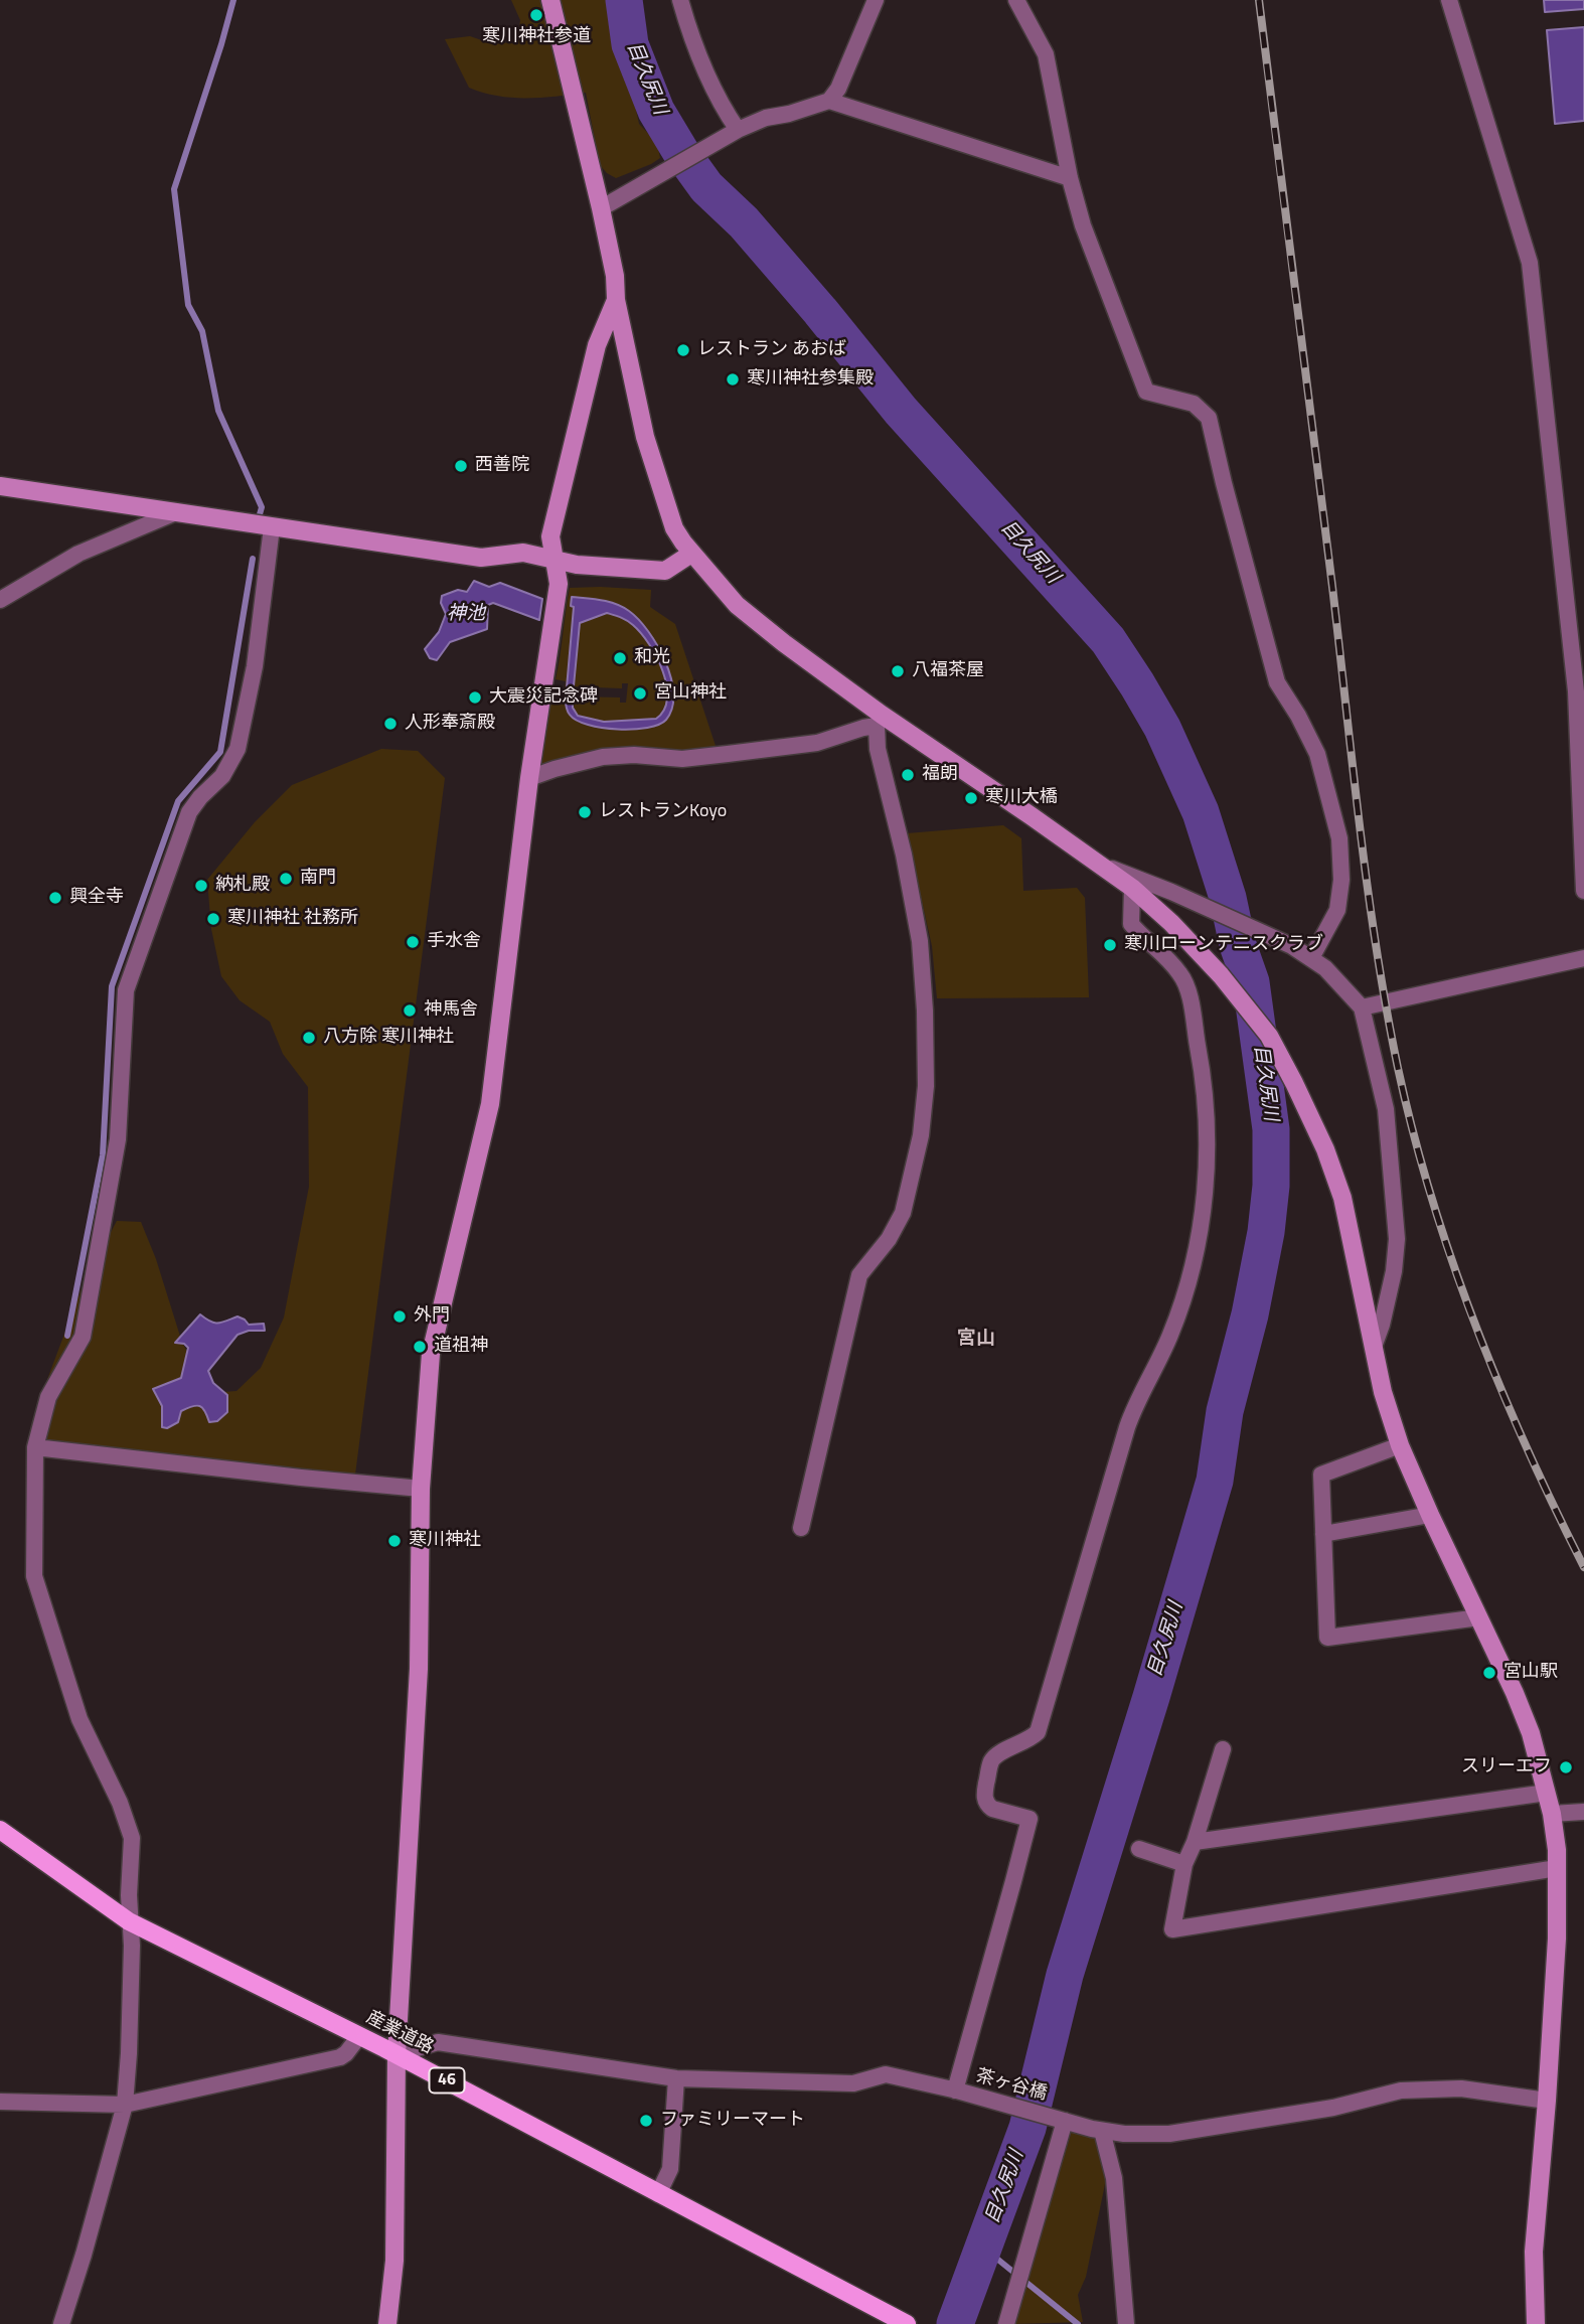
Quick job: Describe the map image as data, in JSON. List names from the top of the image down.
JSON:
{
  "streets": {
    "main road": ["産業道路", "46"],
    "street": ["茶ヶ谷橋"]
  },
  "crossings": [
    ["産業道路", "茶ヶ谷橋"]
  ],
  "districts": ["宮山"],
  "water": ["目久尻川", "神池"],
  "places": [
    "寒川神社参道",
    "レストラン あおば",
    "寒川神社参集殿",
    "西善院",
    "和光",
    "八福茶屋",
    "宮山神社",
    "大震災記念碑",
    "人形奉斎殿",
    "福朗",
    "寒川大橋",
    "レストランKoyo",
    "南門",
    "納札殿",
    "興全寺",
    "寒川神社 社務所",
    "手水舎",
    "寒川ローンテニスクラブ",
    "神馬舎",
    "八方除 寒川神社",
    "外門",
    "道祖神",
    "寒川神社",
    "宮山駅",
    "スリーエフ",
    "ファミリーマート"
  ]
}
